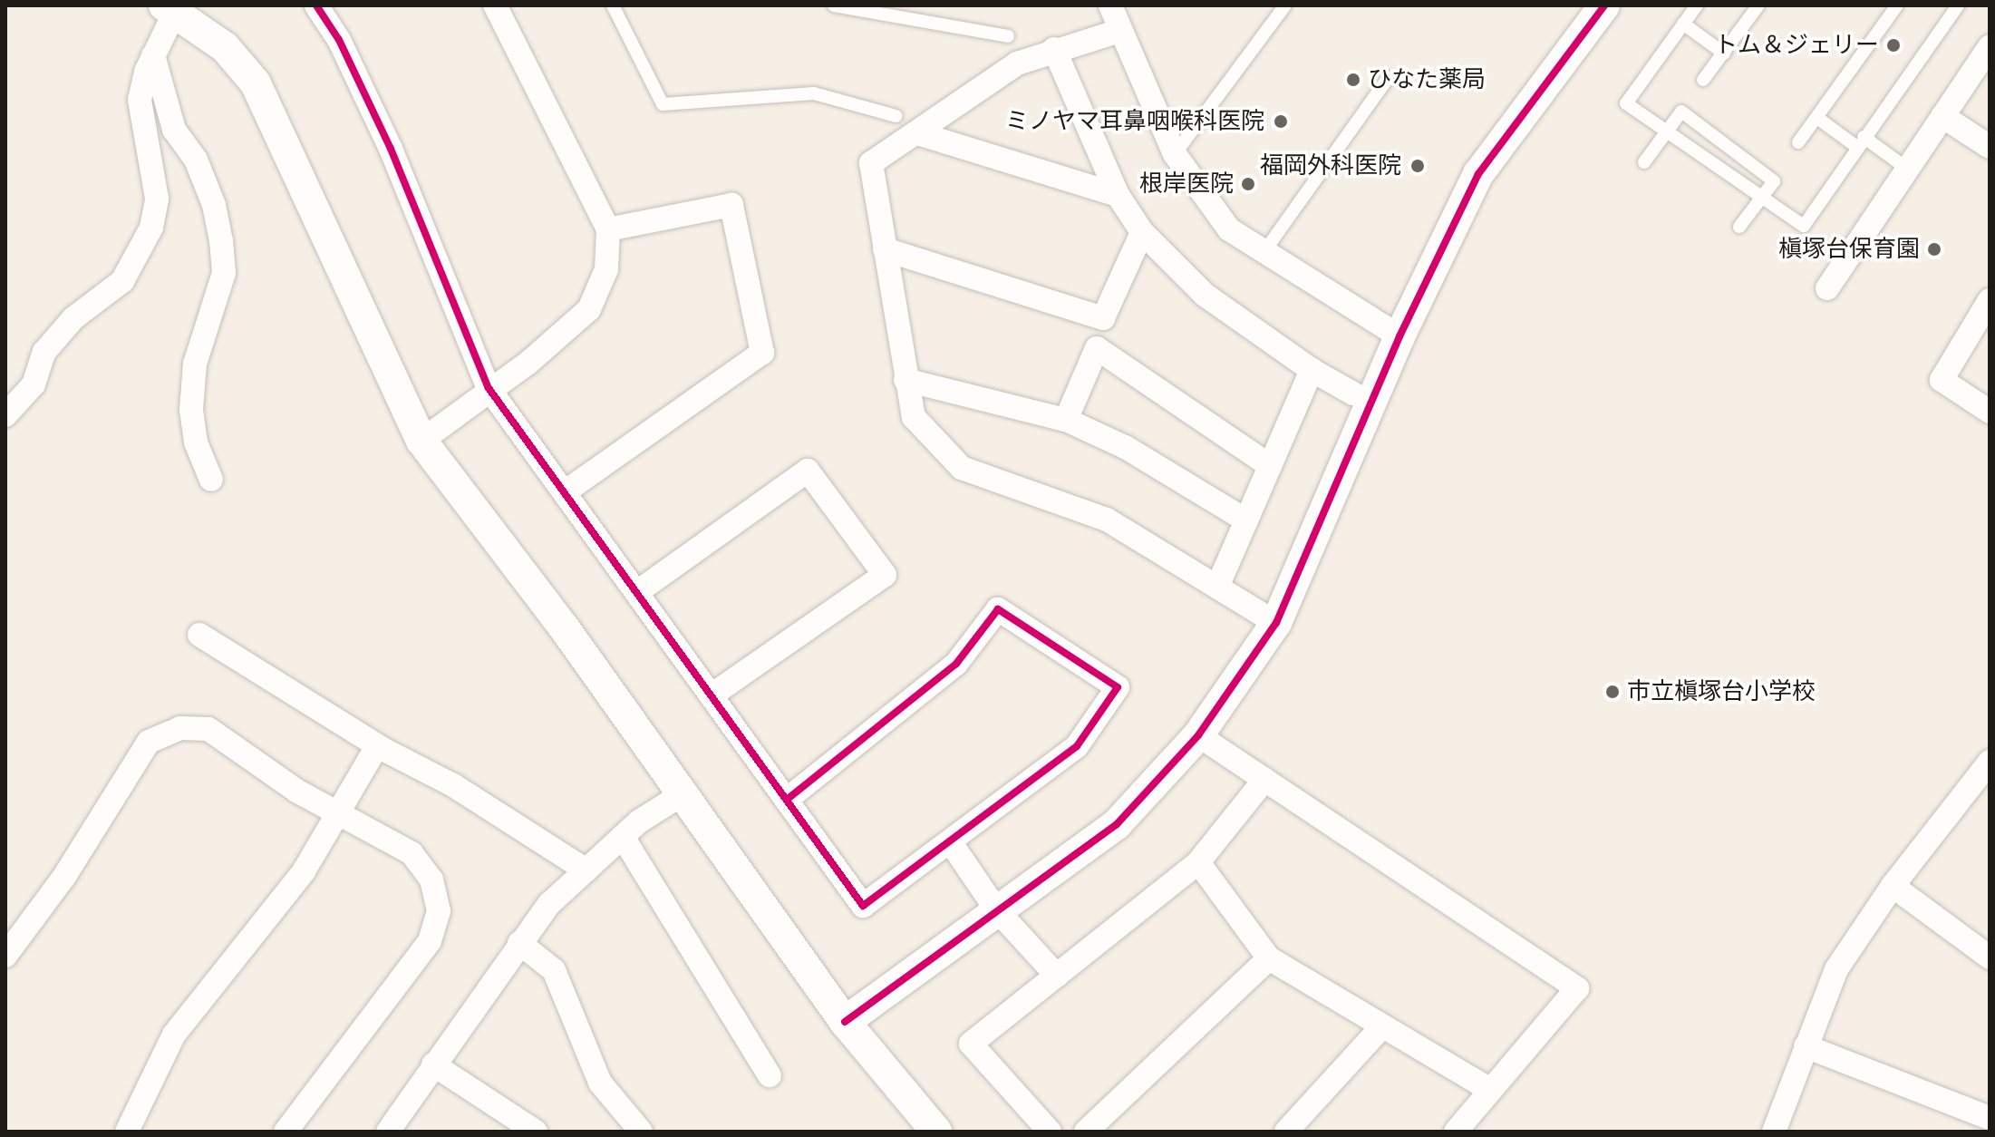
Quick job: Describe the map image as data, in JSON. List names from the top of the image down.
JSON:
{
  "places": [
    "トム＆ジェリー",
    "ひなた薬局",
    "ミノヤマ耳鼻咽喉科医院",
    "福岡外科医院",
    "根岸医院",
    "槇塚台保育園",
    "市立槇塚台小学校"
  ]
}
